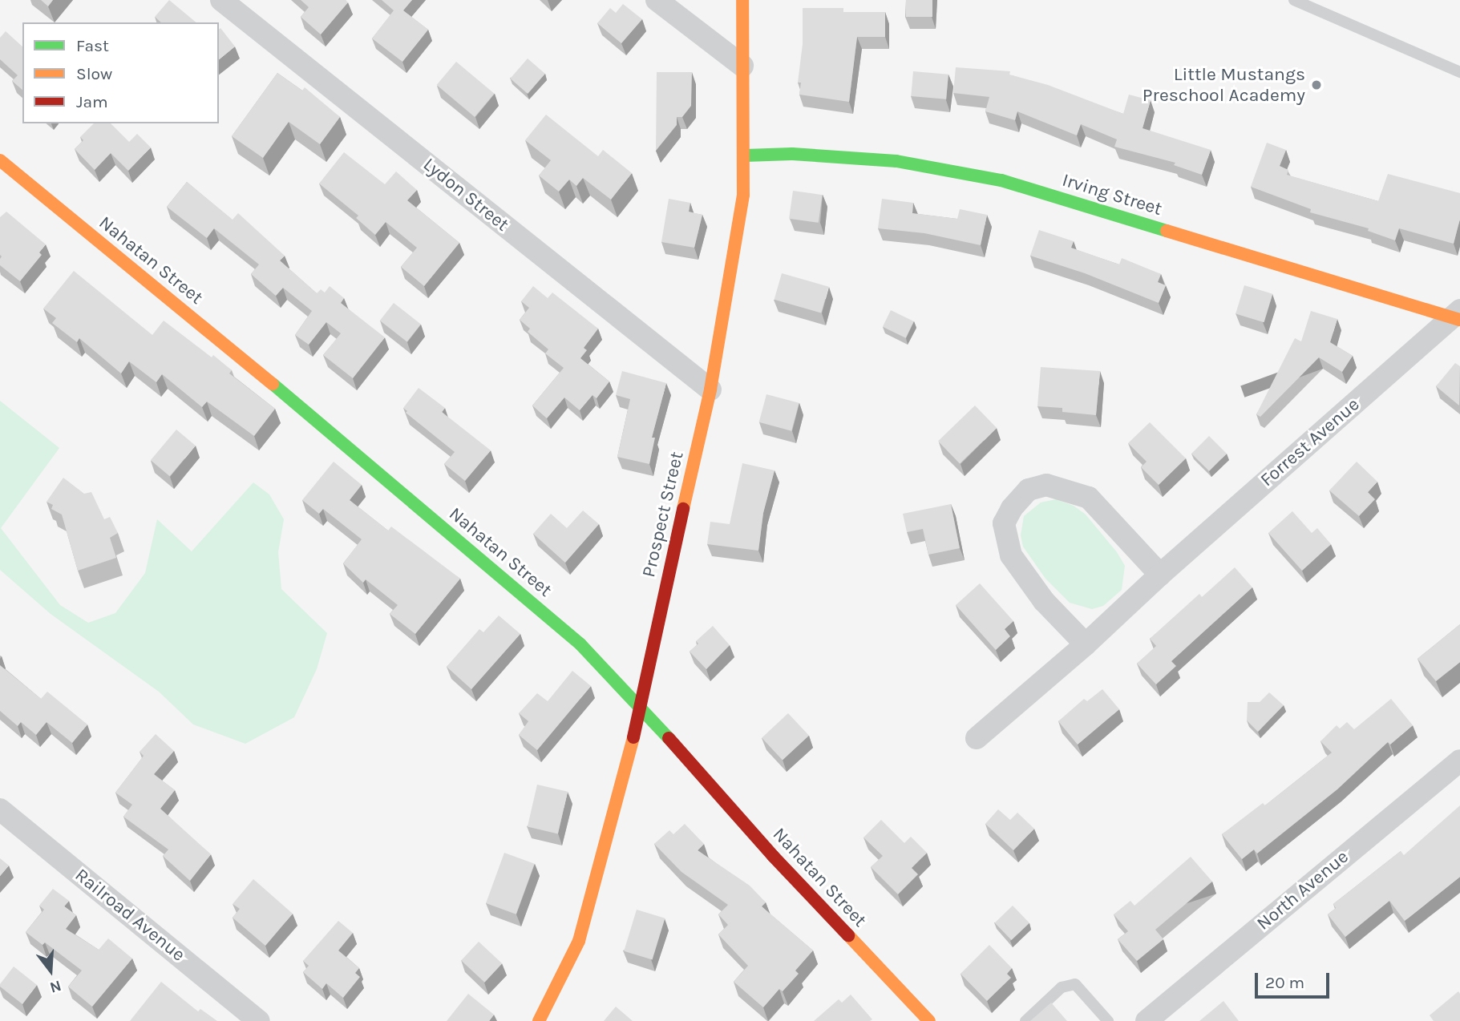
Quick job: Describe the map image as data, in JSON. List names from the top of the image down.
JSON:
{
  "streets": {
    "street": [
      "Lydon Street",
      "Irving Street",
      "Nahatan Street",
      "Forrest Avenue",
      "Prospect Street",
      "North Avenue",
      "Railroad Avenue"
    ]
  },
  "crossings": [
    ["Lydon Street", "Prospect Street"],
    ["Irving Street", "Forrest Avenue"],
    ["Irving Street", "Prospect Street"],
    ["Nahatan Street", "Prospect Street"]
  ],
  "places": ["Little Mustangs Preschool Academy"],
  "legend": ["Fast", "Slow", "Jam"],
  "scale_bar": "20 m",
  "north": "bottom"
}
